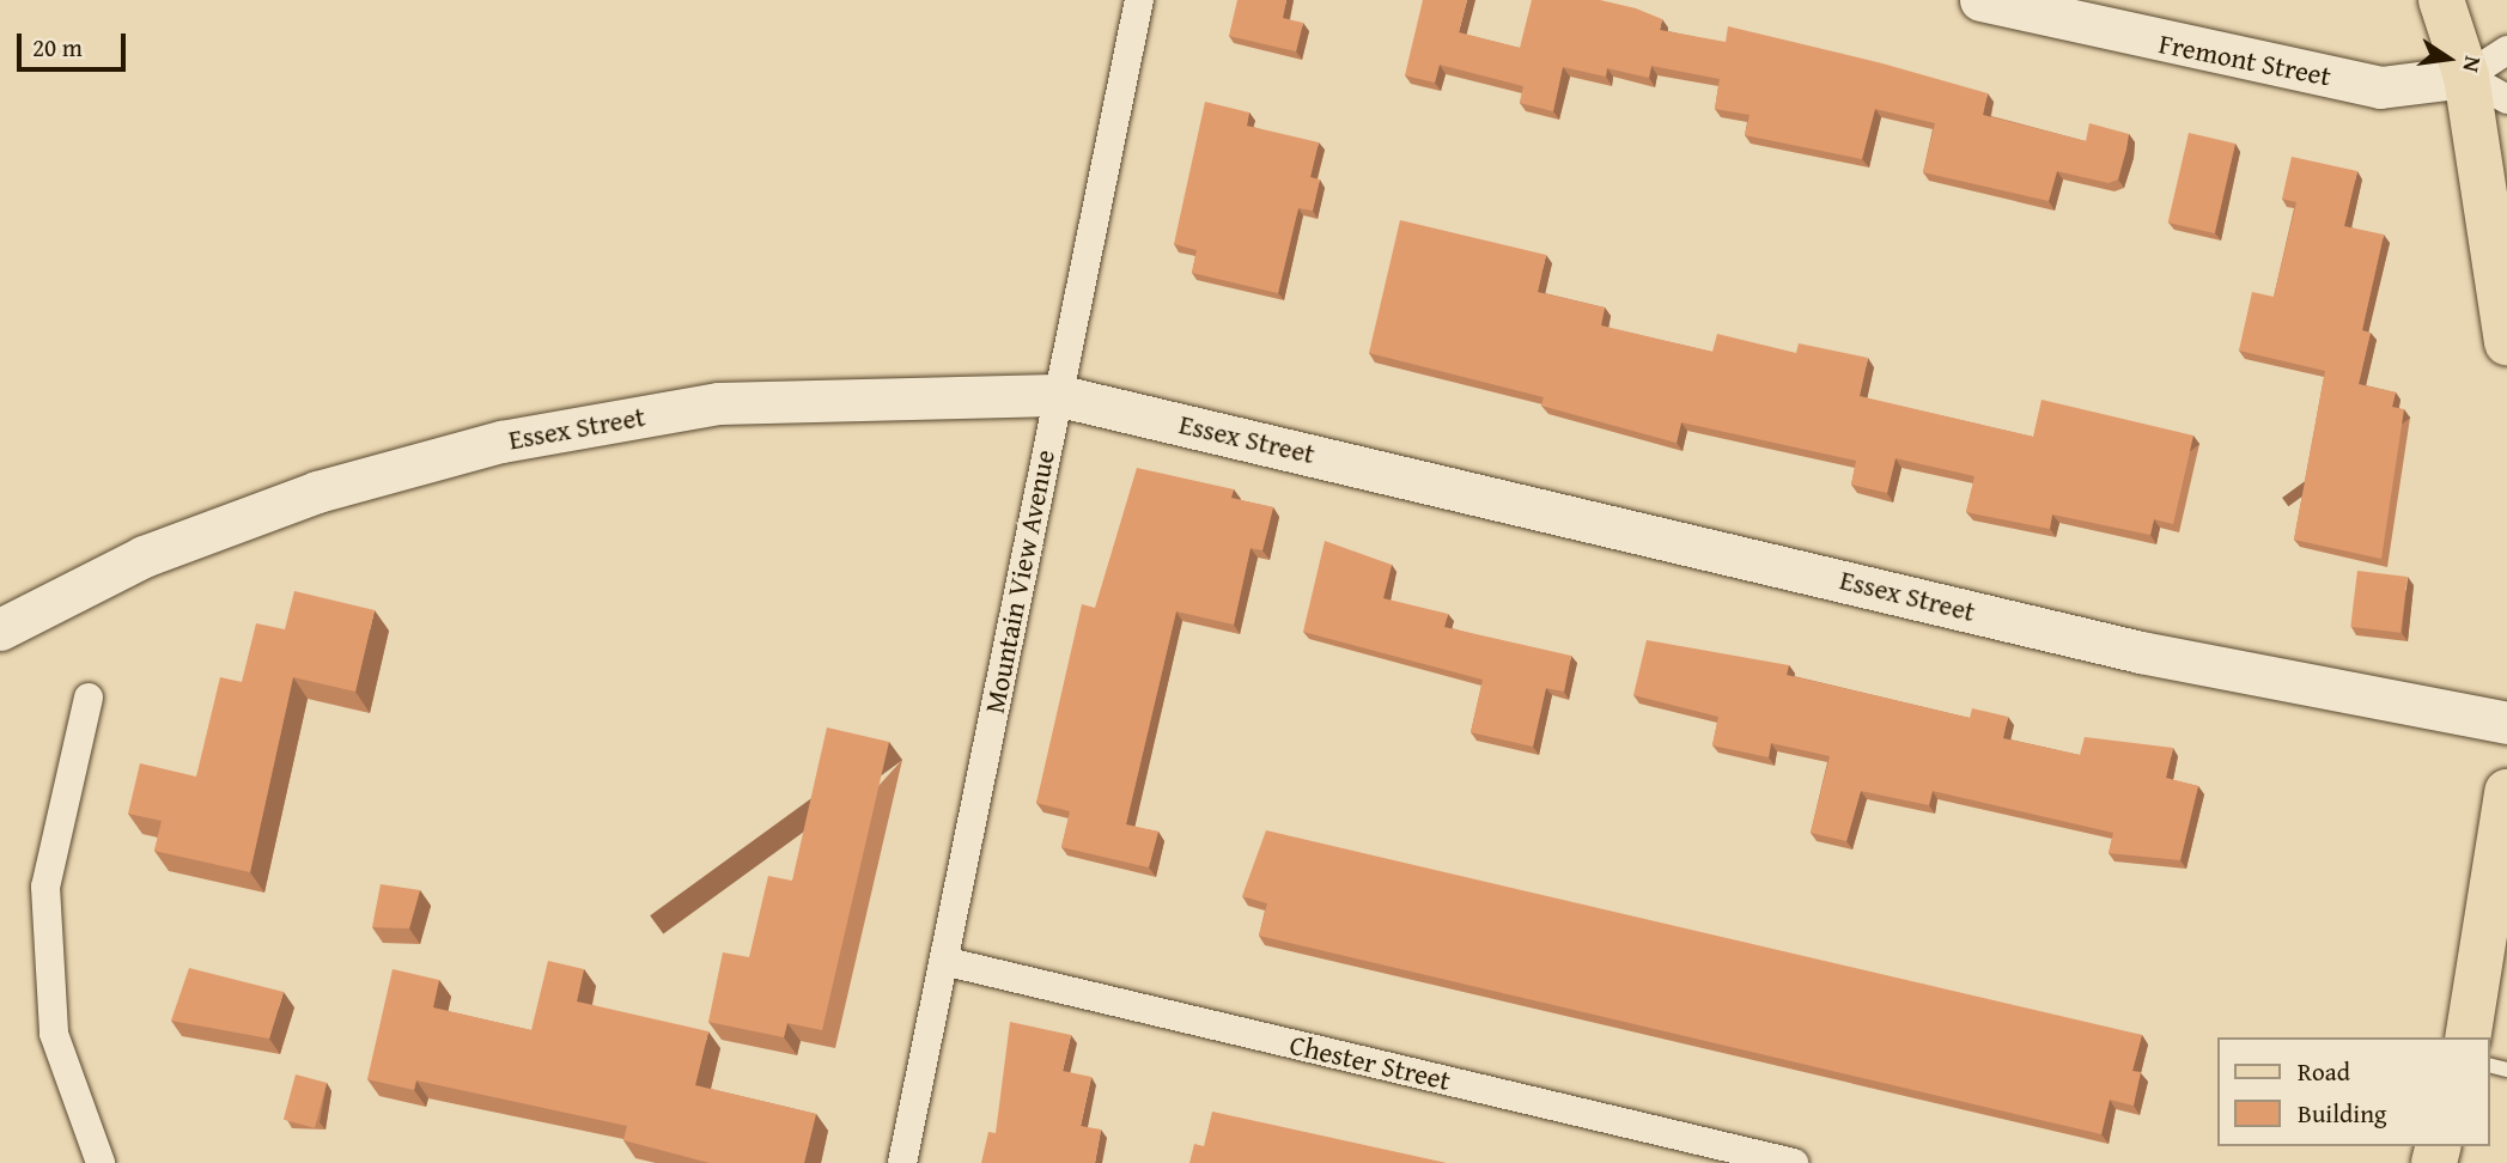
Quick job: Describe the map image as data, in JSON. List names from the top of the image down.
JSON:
{
  "streets": {
    "street": [
      "Fremont Street",
      "Essex Street",
      "Mountain View Avenue",
      "Chester Street"
    ]
  },
  "crossings": [
    ["Essex Street", "Mountain View Avenue"],
    ["Mountain View Avenue", "Chester Street"]
  ],
  "legend": ["Road", "Building"],
  "scale_bar": "20 m",
  "north": "right"
}
